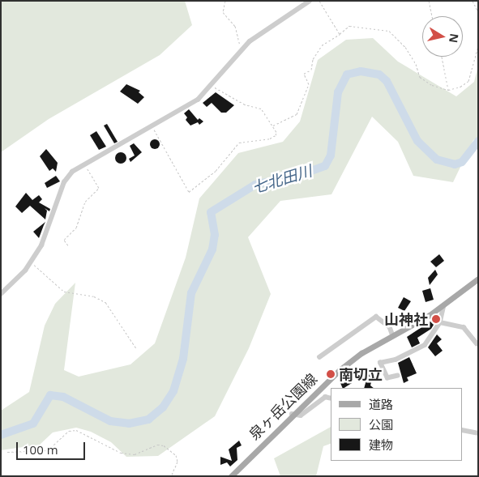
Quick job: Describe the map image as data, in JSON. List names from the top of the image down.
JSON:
{
  "streets": {
    "main road": ["泉ヶ岳公園線"]
  },
  "water": ["七北田川"],
  "places": ["山神社", "南切立"],
  "legend": ["道路", "公園", "建物"],
  "scale_bar": "100 m",
  "north": "right"
}
